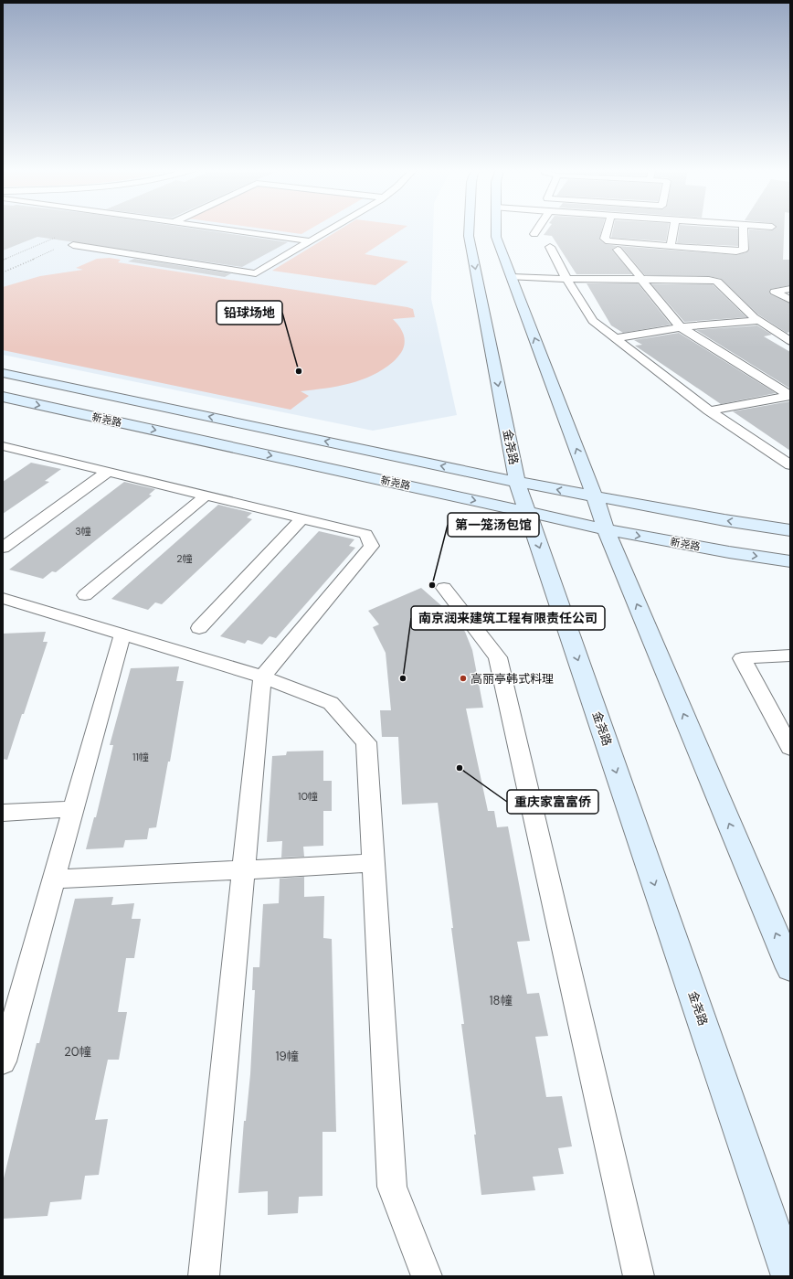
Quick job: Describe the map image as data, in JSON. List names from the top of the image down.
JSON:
{
  "streets": {
    "main road": ["新尧路", "金尧路"]
  },
  "crossings": [
    ["新尧路", "金尧路"]
  ],
  "places": [
    "铅球场地",
    "第一笼汤包馆",
    "南京润来建筑工程有限责任公司",
    "高丽亭韩式料理",
    "重庆家富富侨"
  ],
  "house_numbers": [
    "3幢",
    "2幢",
    "11幢",
    "10幢",
    "18幢",
    "20幢",
    "19幢"
  ]
}
